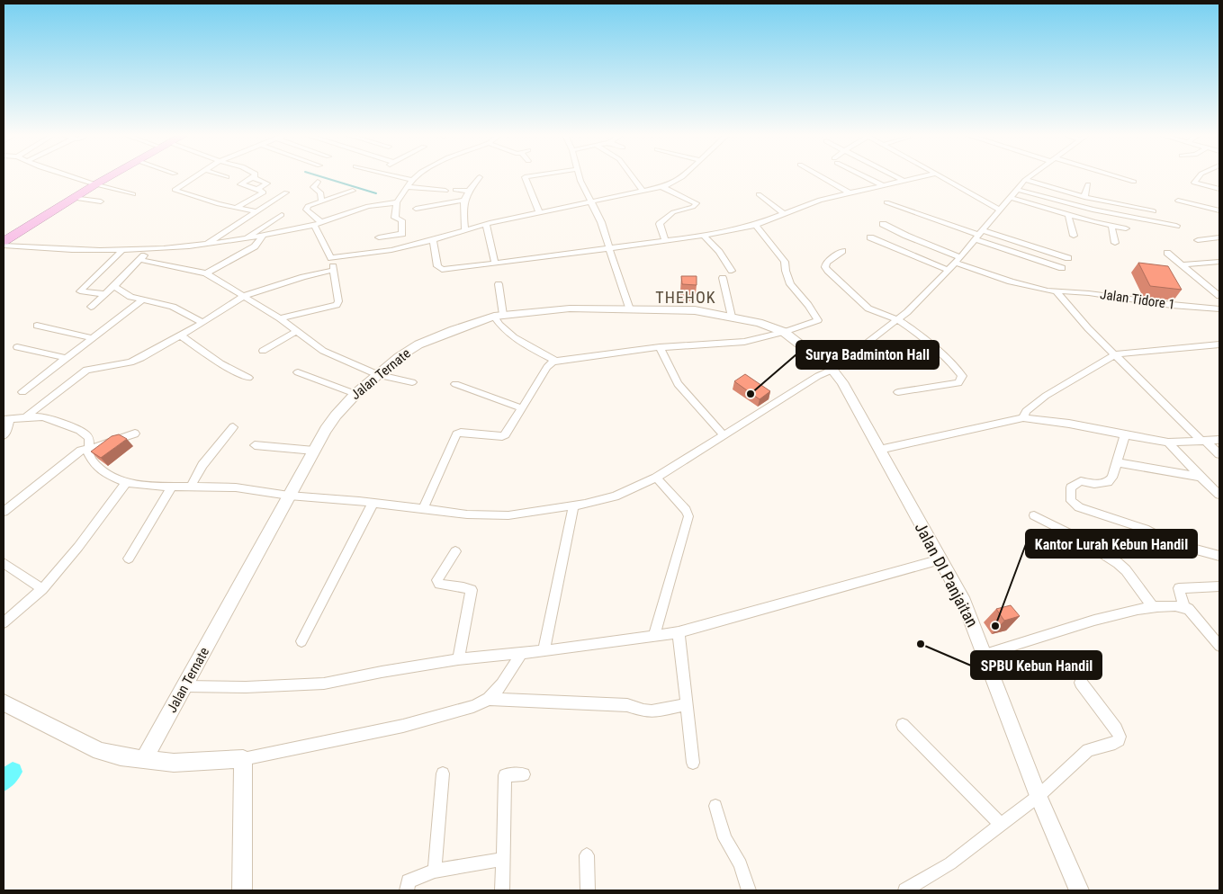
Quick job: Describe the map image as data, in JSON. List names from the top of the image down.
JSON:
{
  "streets": {
    "street": ["Jalan Tidore 1", "Jalan Ternate", "Jalan DI Panjaitan"]
  },
  "crossings": [
    ["Jalan Ternate", "Jalan DI Panjaitan"]
  ],
  "districts": ["THEHOK"],
  "places": ["Surya Badminton Hall", "Kantor Lurah Kebun Handil", "SPBU Kebun Handil"]
}
